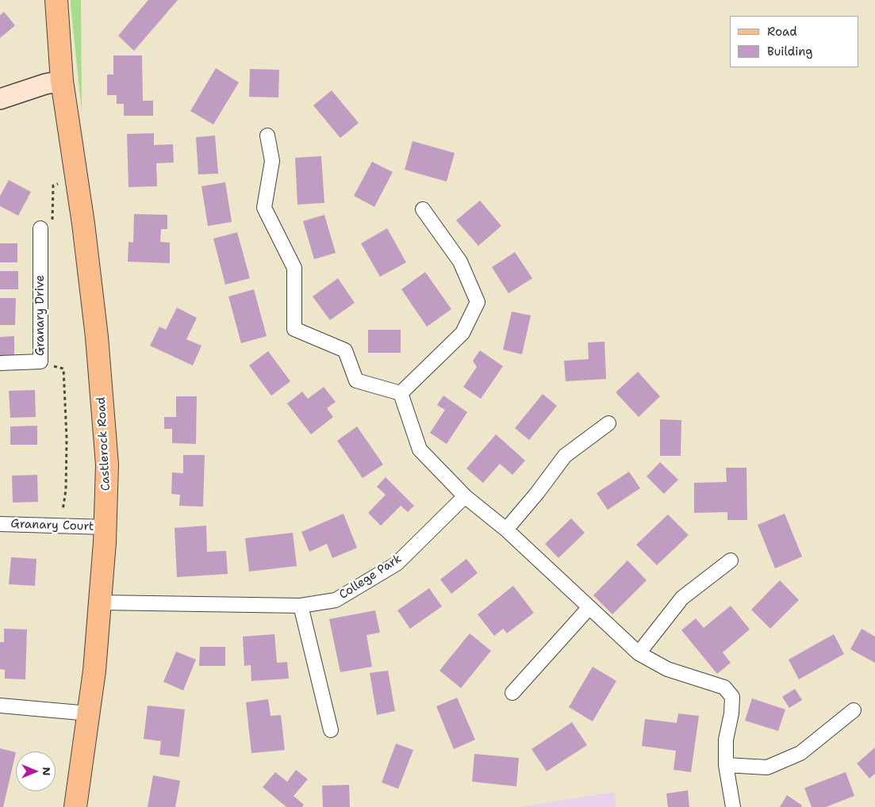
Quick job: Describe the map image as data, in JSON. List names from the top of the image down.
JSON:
{
  "streets": {
    "main road": ["Castlerock Road"],
    "street": ["Granary Drive", "Granary Court", "College Park"]
  },
  "crossings": [
    ["Castlerock Road", "Granary Court"],
    ["Castlerock Road", "College Park"]
  ],
  "legend": ["Road", "Building"],
  "north": "right"
}
